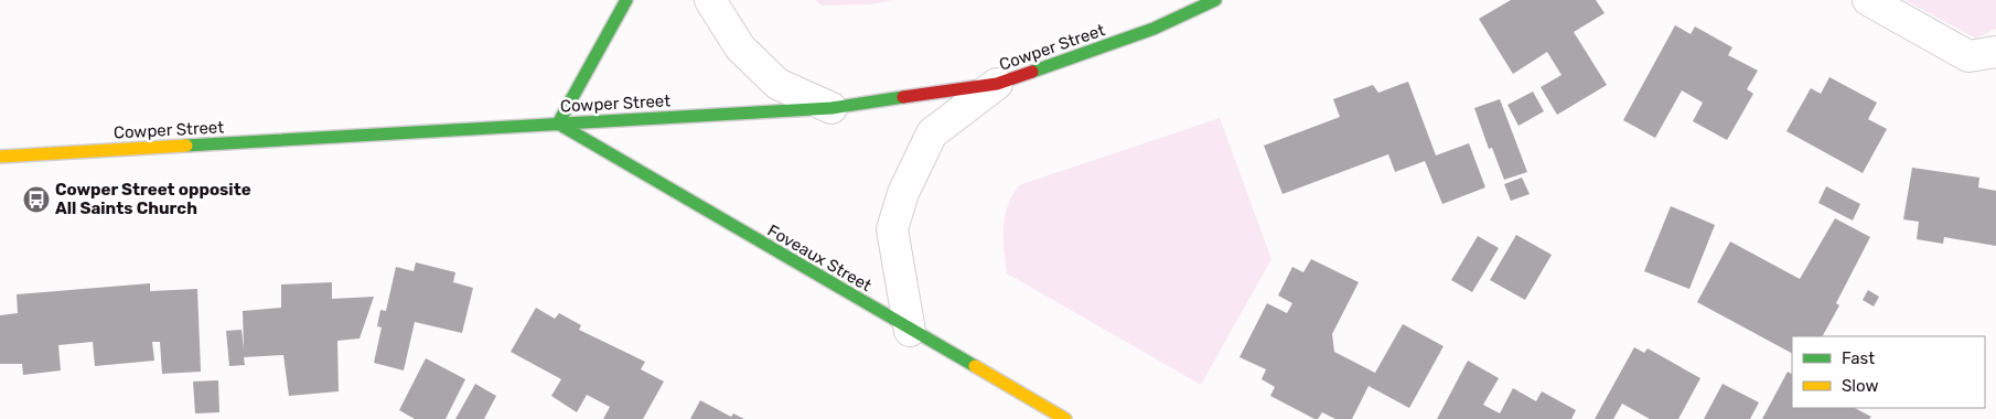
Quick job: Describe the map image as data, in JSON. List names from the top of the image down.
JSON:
{
  "streets": {
    "street": ["Cowper Street", "Foveaux Street"]
  },
  "crossings": [
    ["Cowper Street", "Foveaux Street"]
  ],
  "places": {
    "bus stop": ["Cowper Street opposite All Saints Church"]
  },
  "legend": ["Fast", "Slow"]
}
